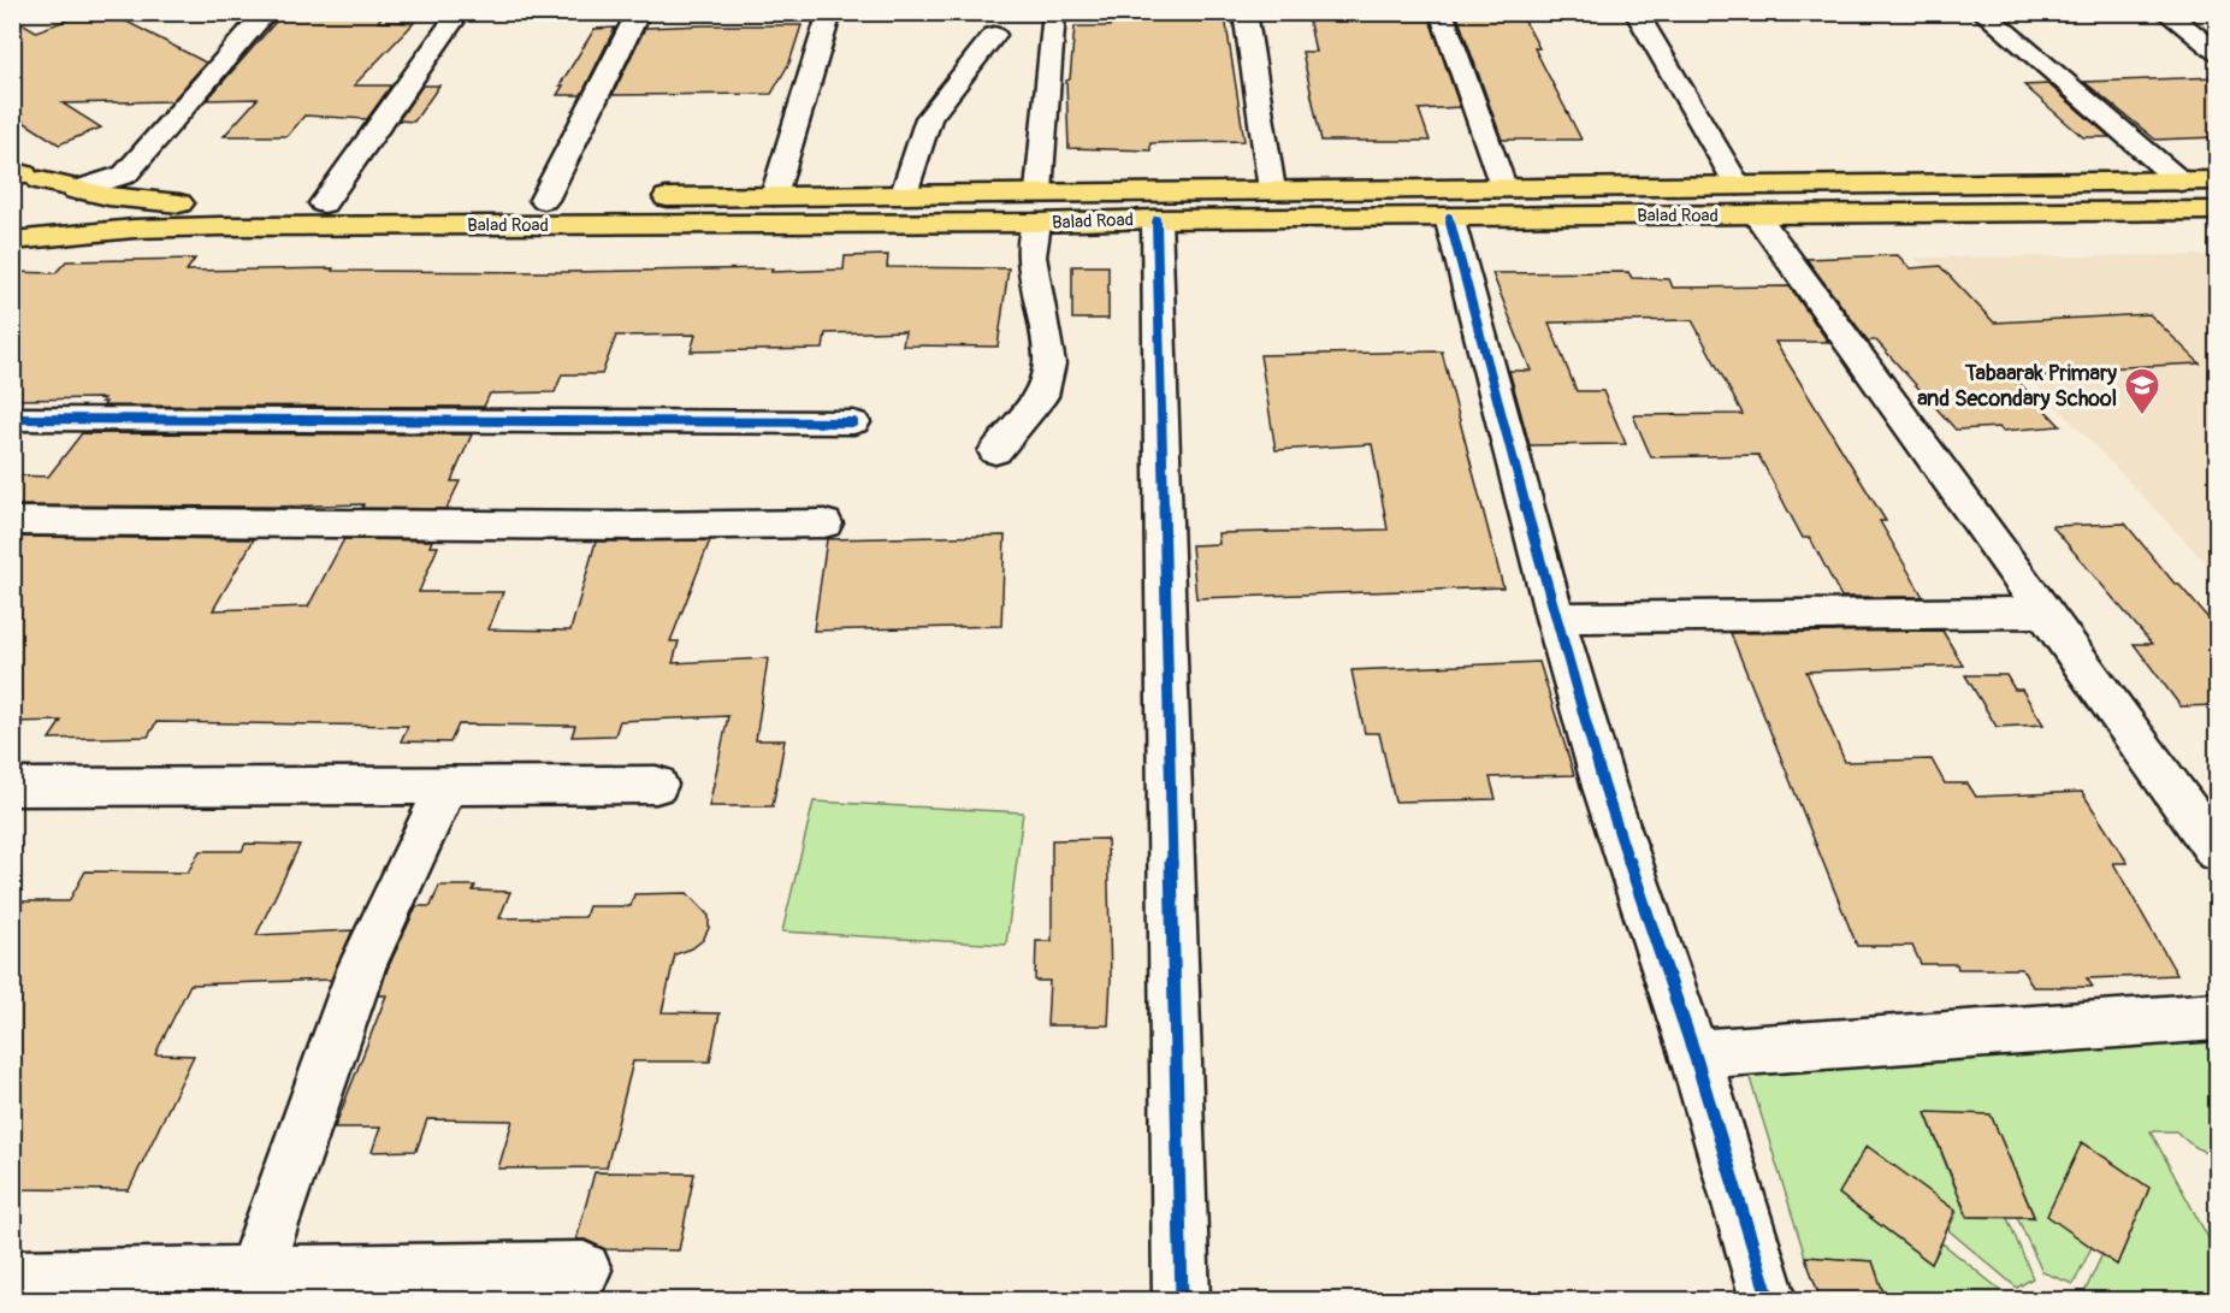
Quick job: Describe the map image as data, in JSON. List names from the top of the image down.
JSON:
{
  "streets": {
    "highway": ["Balad Road"]
  },
  "places": {
    "school or university": ["Tabaarak Primary and Secondary School"]
  }
}
